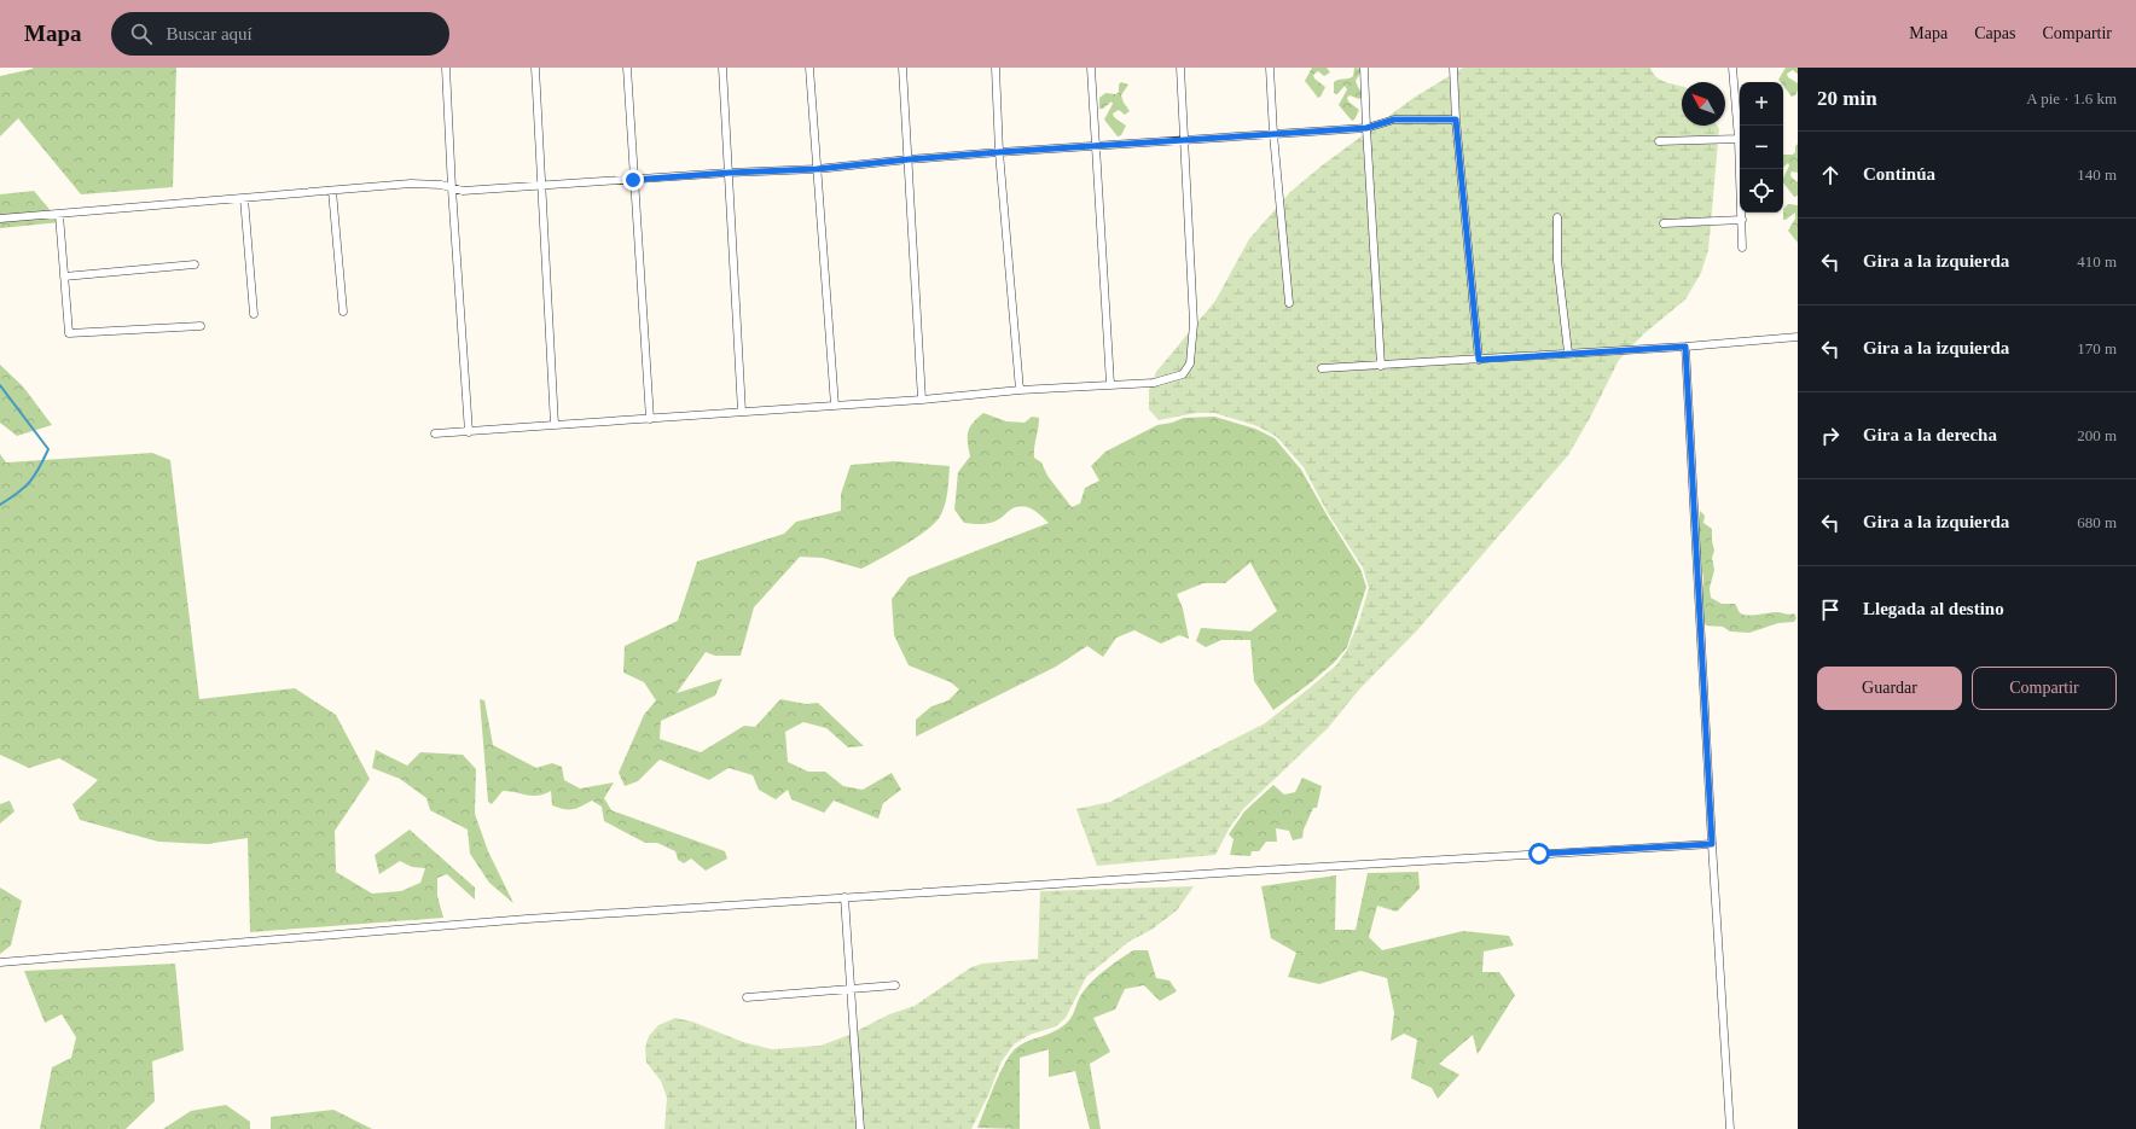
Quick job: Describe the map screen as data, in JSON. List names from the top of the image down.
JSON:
{
  "north": "top left",
  "page": {
    "header": "Mapa",
    "search": "Buscar aquí",
    "nav": ["Mapa", "Capas", "Compartir"],
    "heading": ["20 min", "A pie · 1.6 km"],
    "map_buttons": ["+", "−"],
    "list": [
      ["Continúa", "140 m"],
      ["Gira a la izquierda", "410 m"],
      ["Gira a la izquierda", "170 m"],
      ["Gira a la derecha", "200 m"],
      ["Gira a la izquierda", "680 m"],
      "Llegada al destino"
    ],
    "buttons": ["Guardar", "Compartir"]
  }
}
